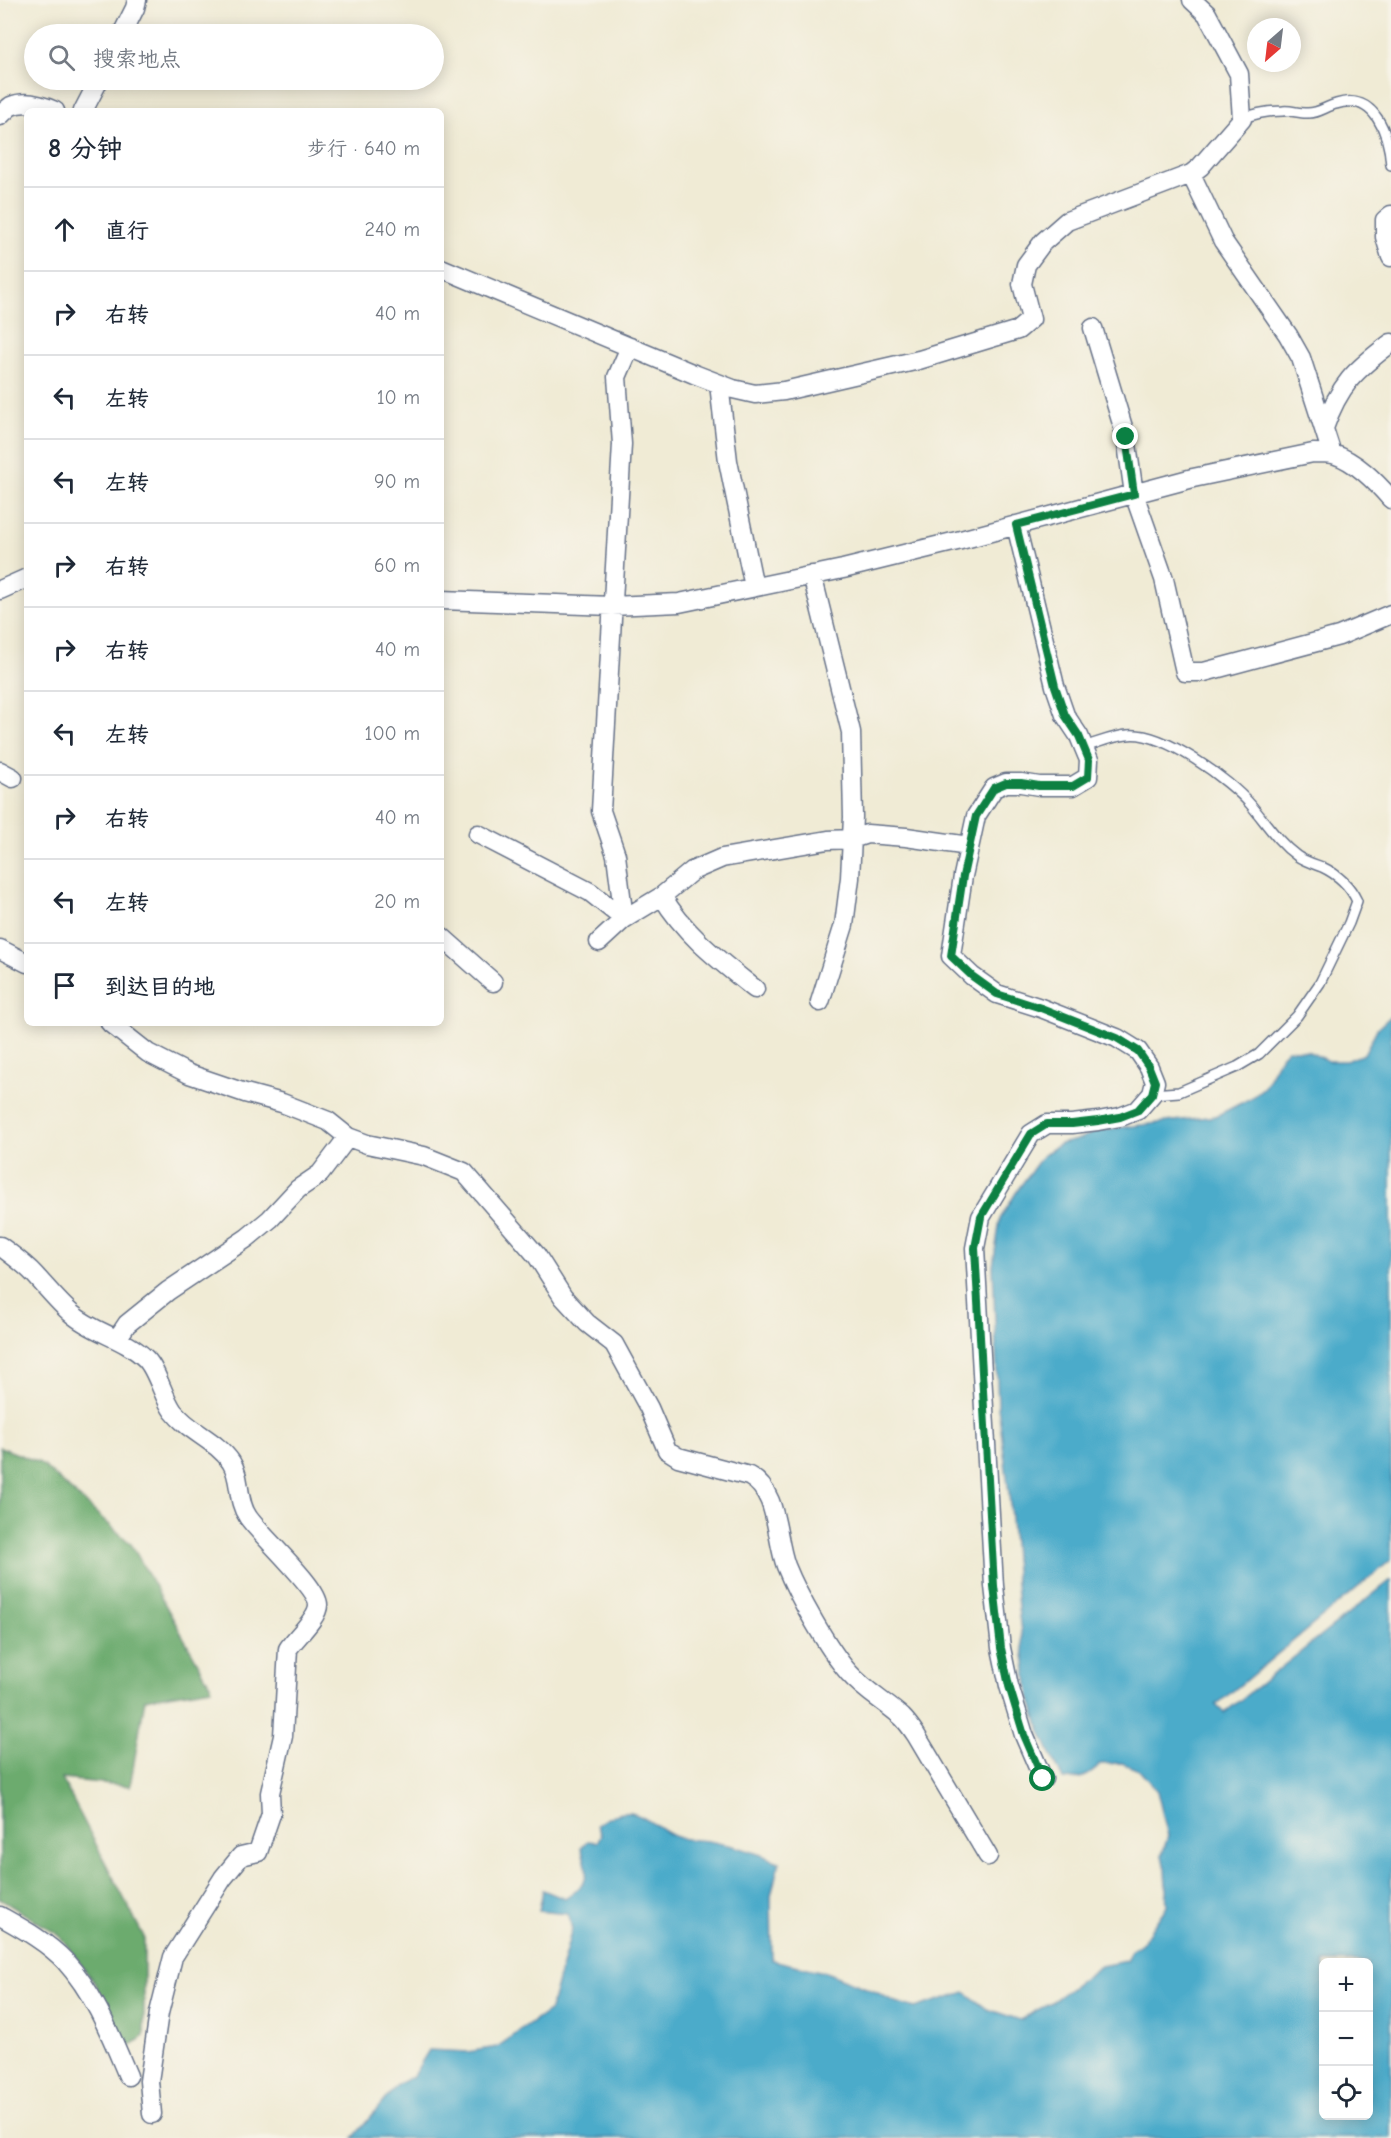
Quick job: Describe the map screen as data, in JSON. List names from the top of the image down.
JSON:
{
  "north": "bottom left",
  "page": {
    "search": "搜索地点",
    "heading": ["8 分钟", "步行 · 640 m"],
    "list": [
      ["直行", "240 m"],
      ["右转", "40 m"],
      ["左转", "10 m"],
      ["左转", "90 m"],
      ["右转", "60 m"],
      ["右转", "40 m"],
      ["左转", "100 m"],
      ["右转", "40 m"],
      ["左转", "20 m"],
      "到达目的地"
    ],
    "map_buttons": ["+", "−"]
  }
}
